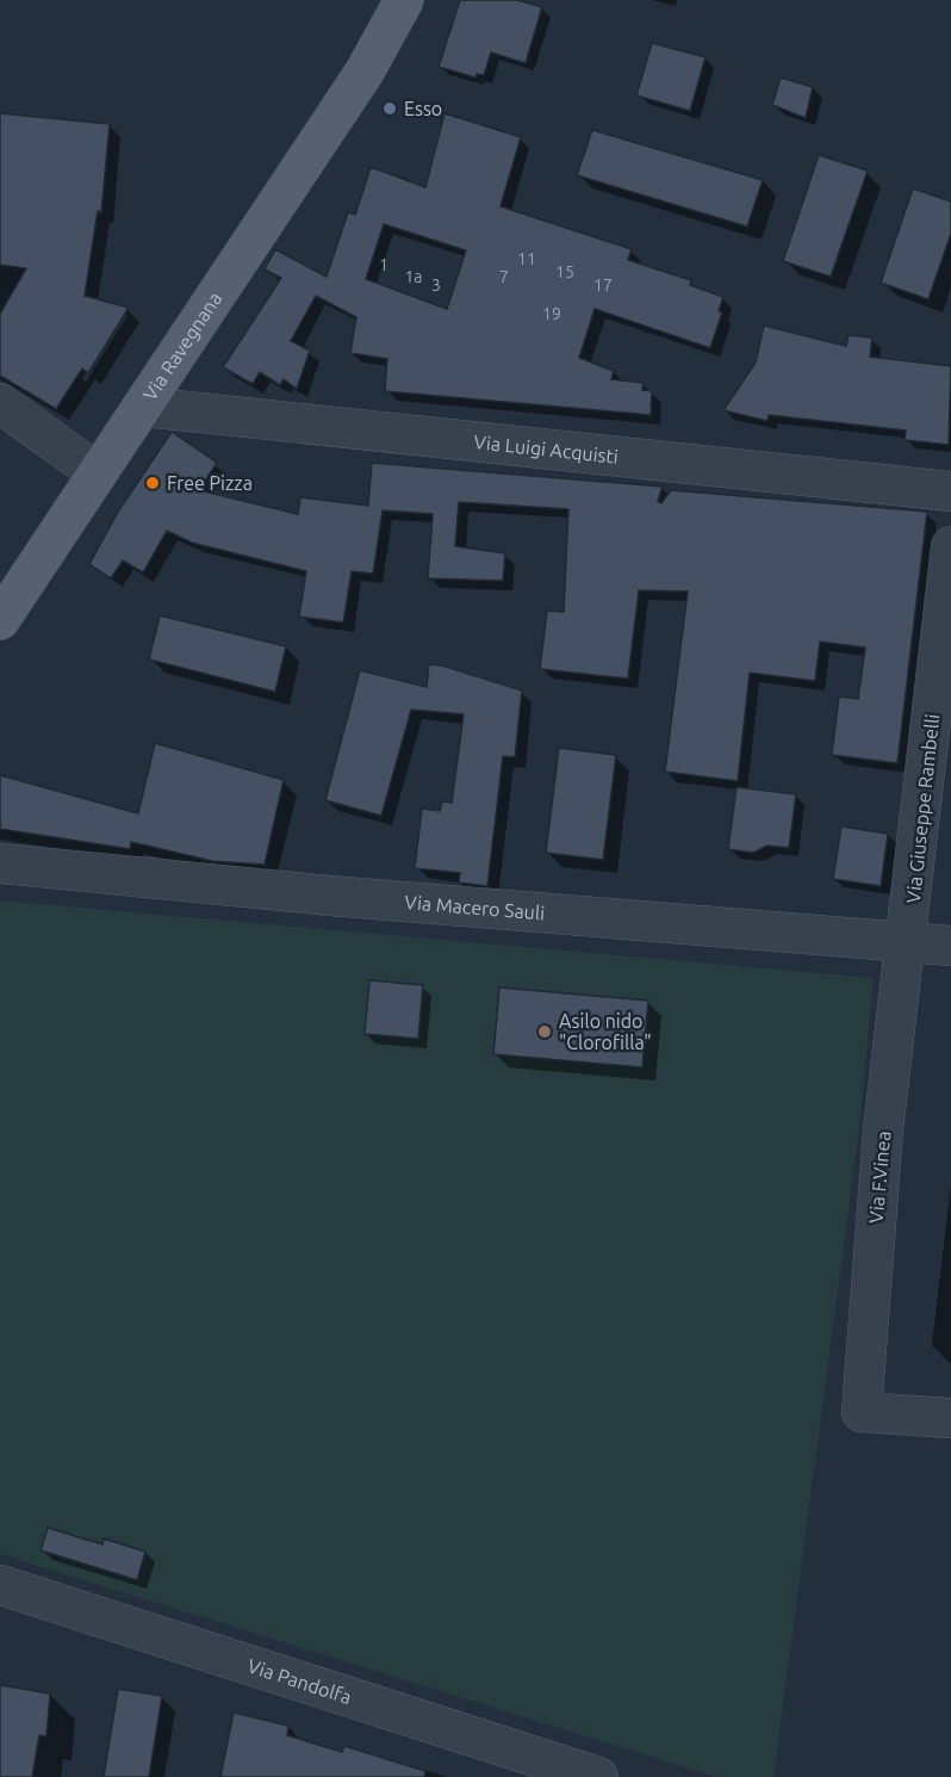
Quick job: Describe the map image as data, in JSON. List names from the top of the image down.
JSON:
{
  "streets": {
    "main road": ["Via Ravegnana"],
    "street": [
      "Via Luigi Acquisti",
      "Via Giuseppe Rambelli",
      "Via Macero Sauli",
      "Via F.Vinea",
      "Via Pandolfa"
    ]
  },
  "crossings": [
    ["Via Ravegnana", "Via Luigi Acquisti"],
    ["Via Giuseppe Rambelli", "Via Macero Sauli"],
    ["Via Giuseppe Rambelli", "Via F.Vinea"],
    ["Via Macero Sauli", "Via F.Vinea"]
  ],
  "places": ["Esso", "Free Pizza", "Asilo nido \"Clorofilla\""],
  "house_numbers": [
    "11",
    "1",
    "15",
    "1a",
    "7",
    "3",
    "17",
    "19"
  ]
}
